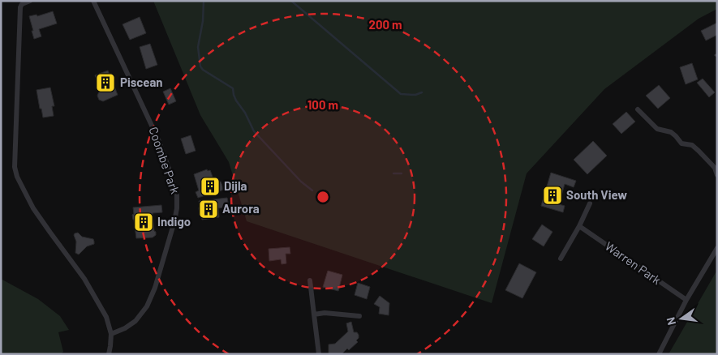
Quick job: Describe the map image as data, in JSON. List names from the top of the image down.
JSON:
{
  "streets": {
    "street": ["Coombe Park", "Warren Park"]
  },
  "places": {
    "building": [
      "Piscean",
      "Dijla",
      "South View",
      "Aurora",
      "Indigo"
    ]
  },
  "north": "left",
  "rings": ["200 m", "100 m"]
}
